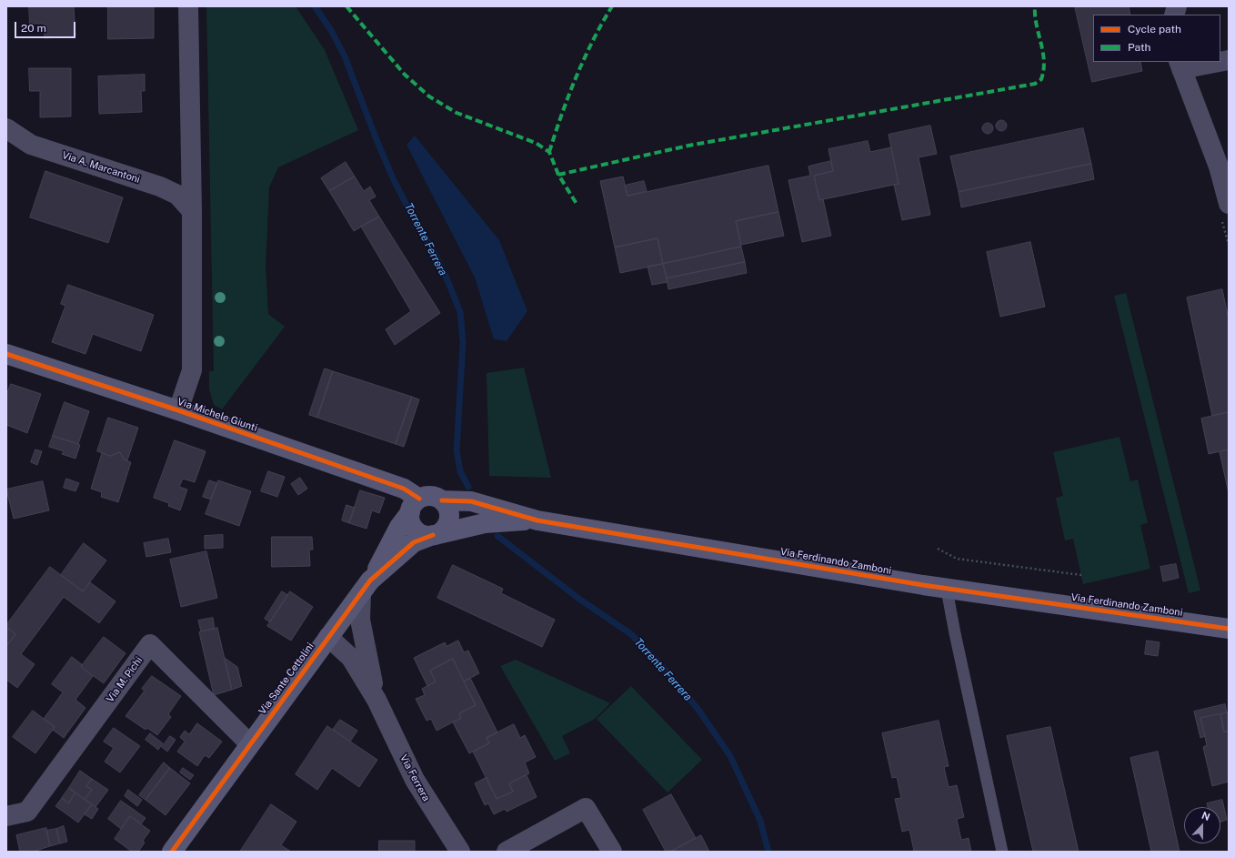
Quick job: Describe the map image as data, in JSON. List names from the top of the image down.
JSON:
{
  "streets": {
    "street": [
      "Via A. Marcantoni",
      "Via Michele Giunti",
      "Via Ferdinando Zamboni",
      "Via Sante Cettolini",
      "Via M. Pichi",
      "Via Ferrera"
    ]
  },
  "crossings": [
    ["Via Michele Giunti", "Via Ferdinando Zamboni"],
    ["Via Michele Giunti", "Via Sante Cettolini"],
    ["Via Ferdinando Zamboni", "Via Sante Cettolini"],
    ["Via Sante Cettolini", "Via M. Pichi"],
    ["Via Sante Cettolini", "Via Ferrera"]
  ],
  "water": ["Torrente Ferrera"],
  "legend": ["Cycle path", "Path"],
  "scale_bar": "20 m",
  "north": "top"
}
